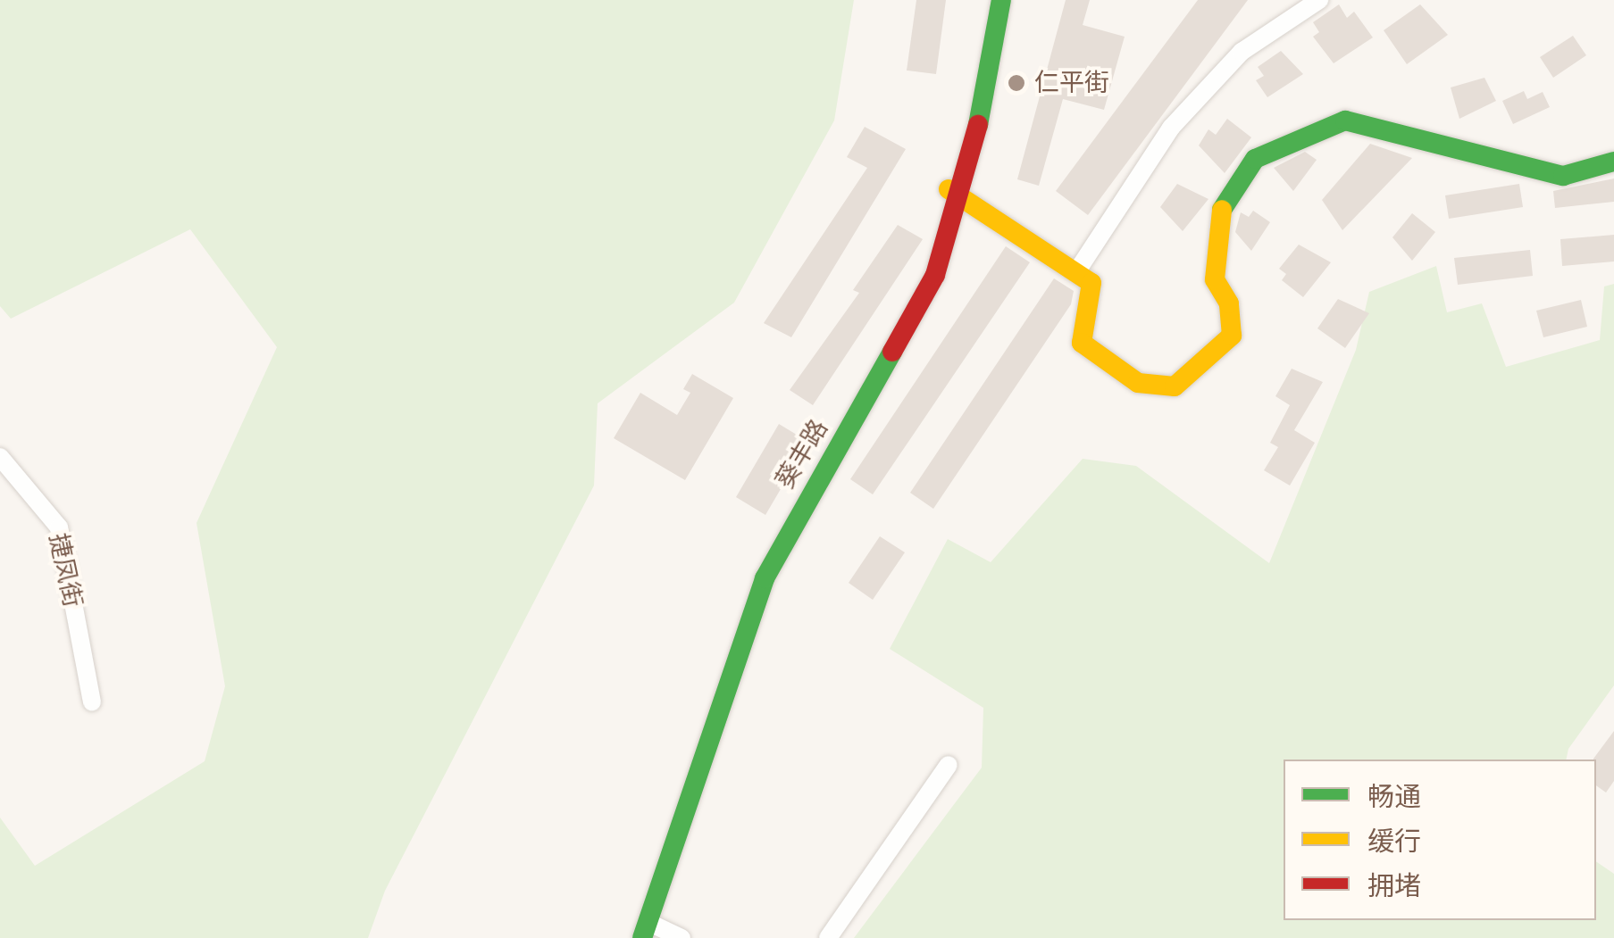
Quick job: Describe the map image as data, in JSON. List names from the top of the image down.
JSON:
{
  "streets": {
    "main road": ["葵丰路"],
    "street": ["捷凤街"]
  },
  "places": ["仁平街"],
  "legend": ["畅通", "缓行", "拥堵"]
}
